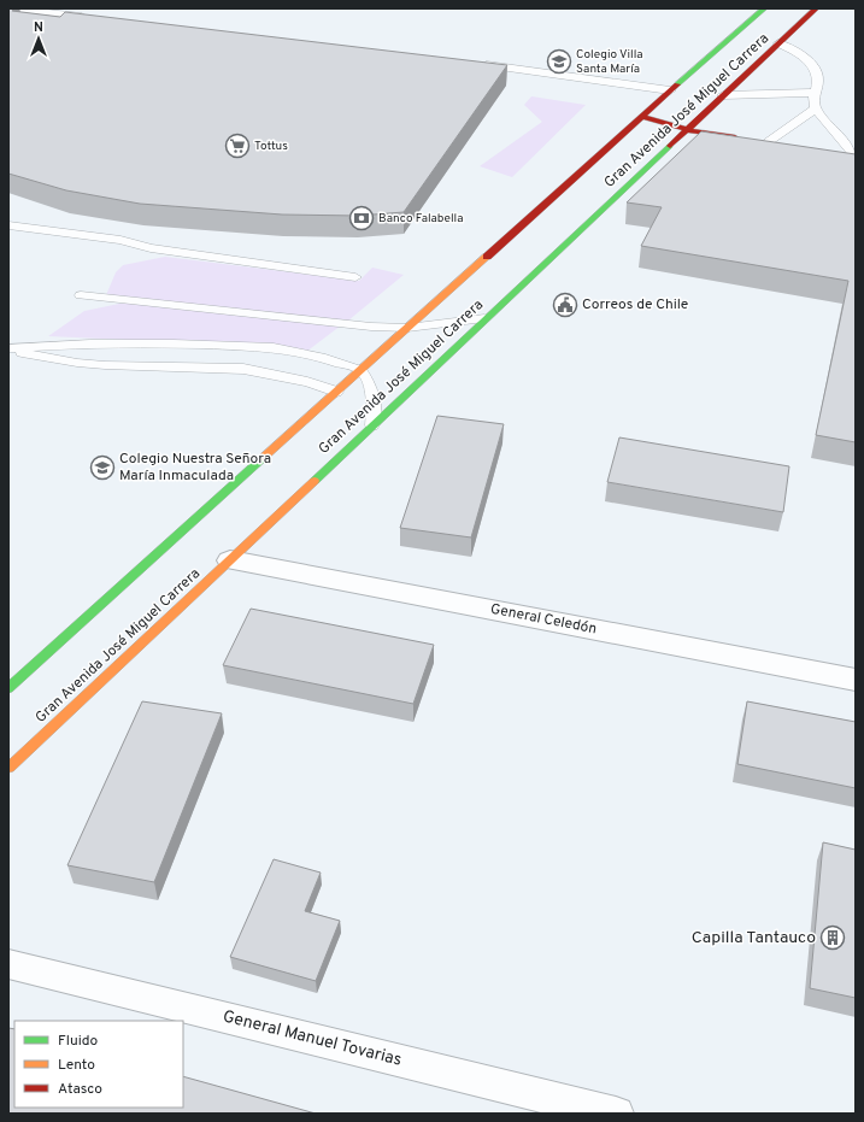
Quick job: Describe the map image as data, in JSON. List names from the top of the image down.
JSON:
{
  "streets": {
    "main road": ["Gran Avenida José Miguel Carrera"],
    "street": ["General Celedón", "General Manuel Tovarias"]
  },
  "crossings": [
    ["Gran Avenida José Miguel Carrera", "General Celedón"]
  ],
  "places": {
    "school or university": ["Colegio Villa Santa María", "Colegio Nuestra Señora María Inmaculada"],
    "supermarket": ["Tottus"],
    "bank": ["Banco Falabella"],
    "public building": ["Correos de Chile"],
    "building": ["Capilla Tantauco"]
  },
  "legend": ["Fluido", "Lento", "Atasco"],
  "north": "top"
}
